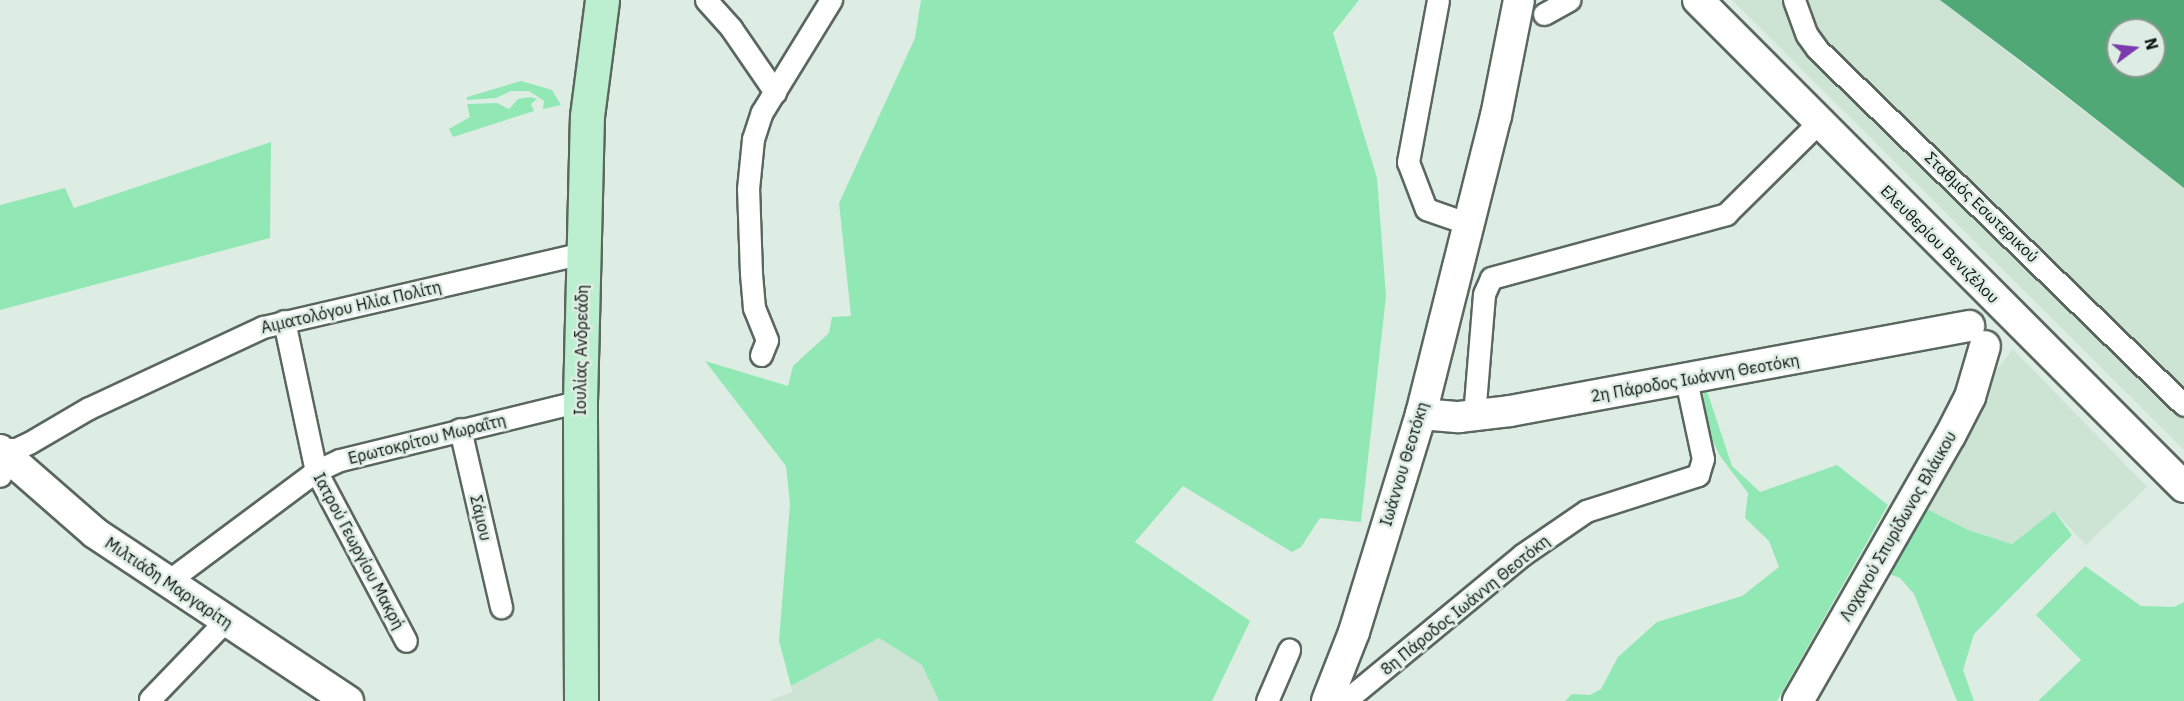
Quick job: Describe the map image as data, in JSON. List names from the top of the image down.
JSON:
{
  "streets": {
    "main road": [
      "Ελευθερίου Βενιζέλου",
      "Ιουλίας Ανδρεάδη",
      "2η Πάροδος Ιωάννη Θεοτόκη",
      "Ιωάννου Θεοτόκη",
      "Λοχαγού Σπυρίδωνος Βλάικου",
      "Μιλτιάδη Μαργαρίτη"
    ],
    "street": [
      "Σταθμός Εσωτερικού",
      "Αιματολόγου Ηλία Πολίτη",
      "Ερωτοκρίτου Μωραΐτη",
      "Σάμου",
      "Ιατρού Γεωργίου Μακρή",
      "8η Πάροδος Ιωάννη Θεοτόκη"
    ]
  },
  "crossings": [
    ["Ελευθερίου Βενιζέλου", "Λοχαγού Σπυρίδωνος Βλάικου"],
    ["Αιματολόγου Ηλία Πολίτη", "Ιουλίας Ανδρεάδη"],
    ["Αιματολόγου Ηλία Πολίτη", "Ιατρού Γεωργίου Μακρή"],
    ["Αιματολόγου Ηλία Πολίτη", "Μιλτιάδη Μαργαρίτη"],
    ["Ιουλίας Ανδρεάδη", "Ερωτοκρίτου Μωραΐτη"],
    ["2η Πάροδος Ιωάννη Θεοτόκη", "Ιωάννου Θεοτόκη"],
    ["2η Πάροδος Ιωάννη Θεοτόκη", "Λοχαγού Σπυρίδωνος Βλάικου"],
    ["2η Πάροδος Ιωάννη Θεοτόκη", "8η Πάροδος Ιωάννη Θεοτόκη"],
    ["Ερωτοκρίτου Μωραΐτη", "Σάμου"],
    ["Ερωτοκρίτου Μωραΐτη", "Ιατρού Γεωργίου Μακρή"],
    ["Ερωτοκρίτου Μωραΐτη", "Μιλτιάδη Μαργαρίτη"]
  ],
  "north": "right"
}
